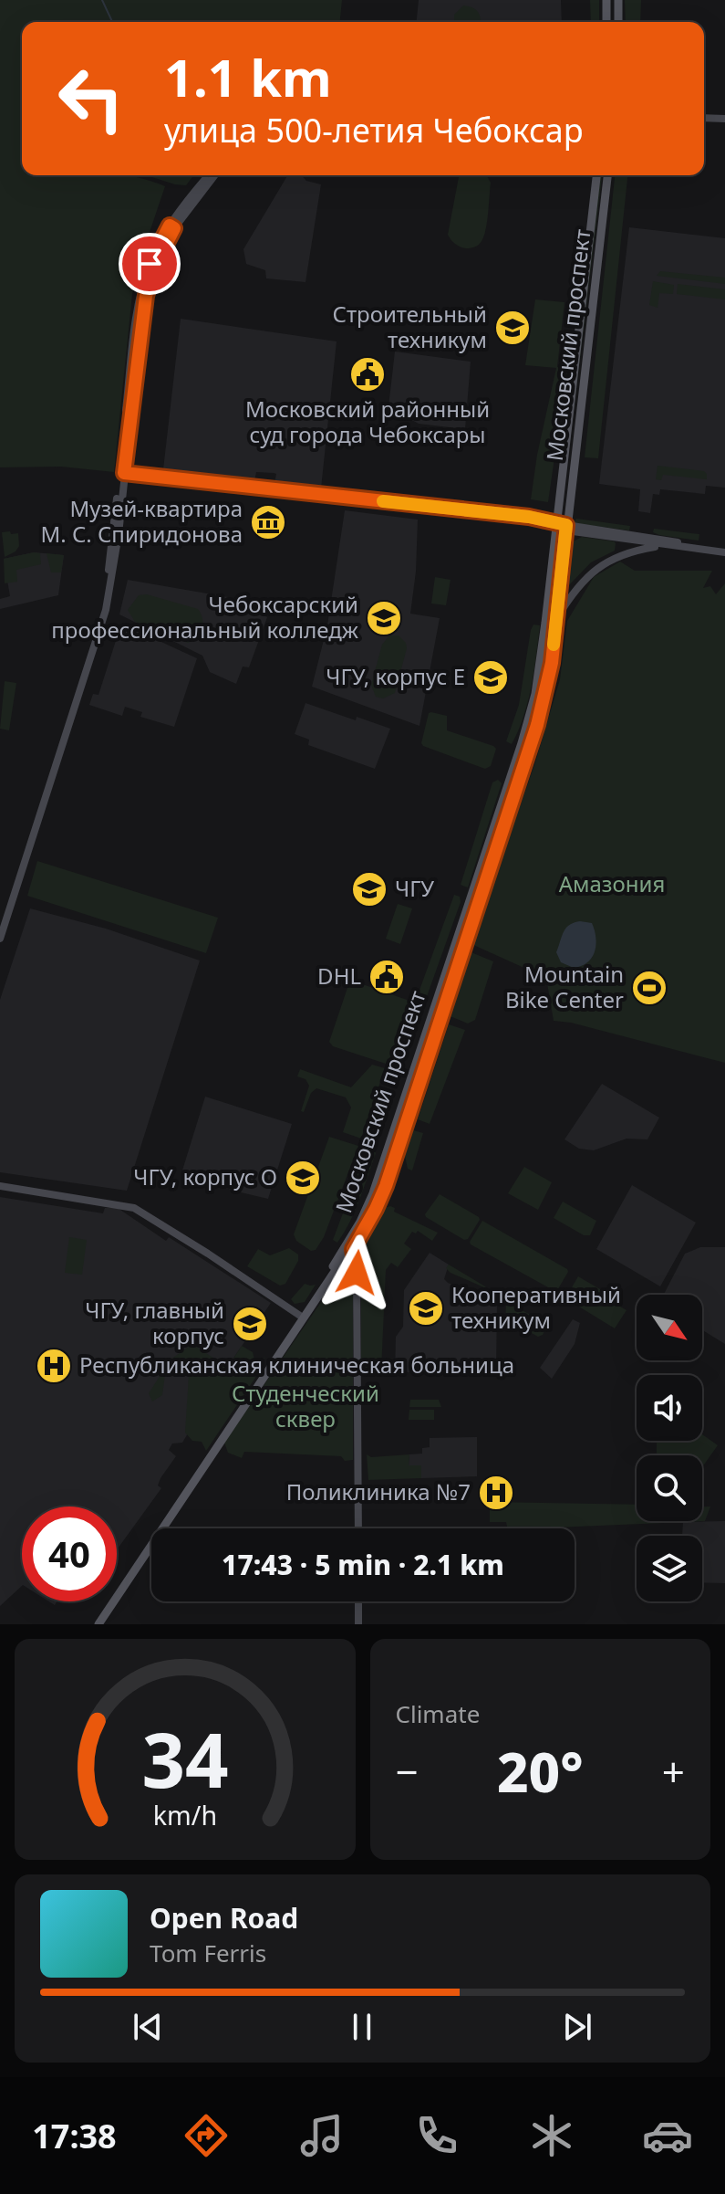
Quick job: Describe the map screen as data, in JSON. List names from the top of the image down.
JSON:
{
  "streets": {
    "main road": ["Московский проспект"]
  },
  "parks": ["Амазония", "Студенческий сквер"],
  "places": {
    "school or university": [
      "Строительный техникум",
      "Чебоксарский профессиональный колледж",
      "ЧГУ, корпус Е",
      "ЧГУ",
      "ЧГУ, корпус О",
      "Кооперативный техникум",
      "ЧГУ, главный корпус"
    ],
    "public building": ["Московский районный суд города Чебоксары", "DHL"],
    "museum": ["Музей-квартира М. С. Спиридонова"],
    "sports": ["Mountain Bike Center"],
    "hospital": ["Республиканская клиническая больница", "Поликлиника №7"]
  },
  "north": "bottom right",
  "page": {
    "turn": ["1.1 km", "улица 500-летия Чебоксар"],
    "limit": "40",
    "trip": "17:43 · 5 min · 2.1 km",
    "tile": "Climate",
    "heat": ["−", "20°", "+"],
    "song": ["Open Road", "Tom Ferris"],
    "tabs": "17:38",
    "gauge": ["34", "km/h"]
  }
}
